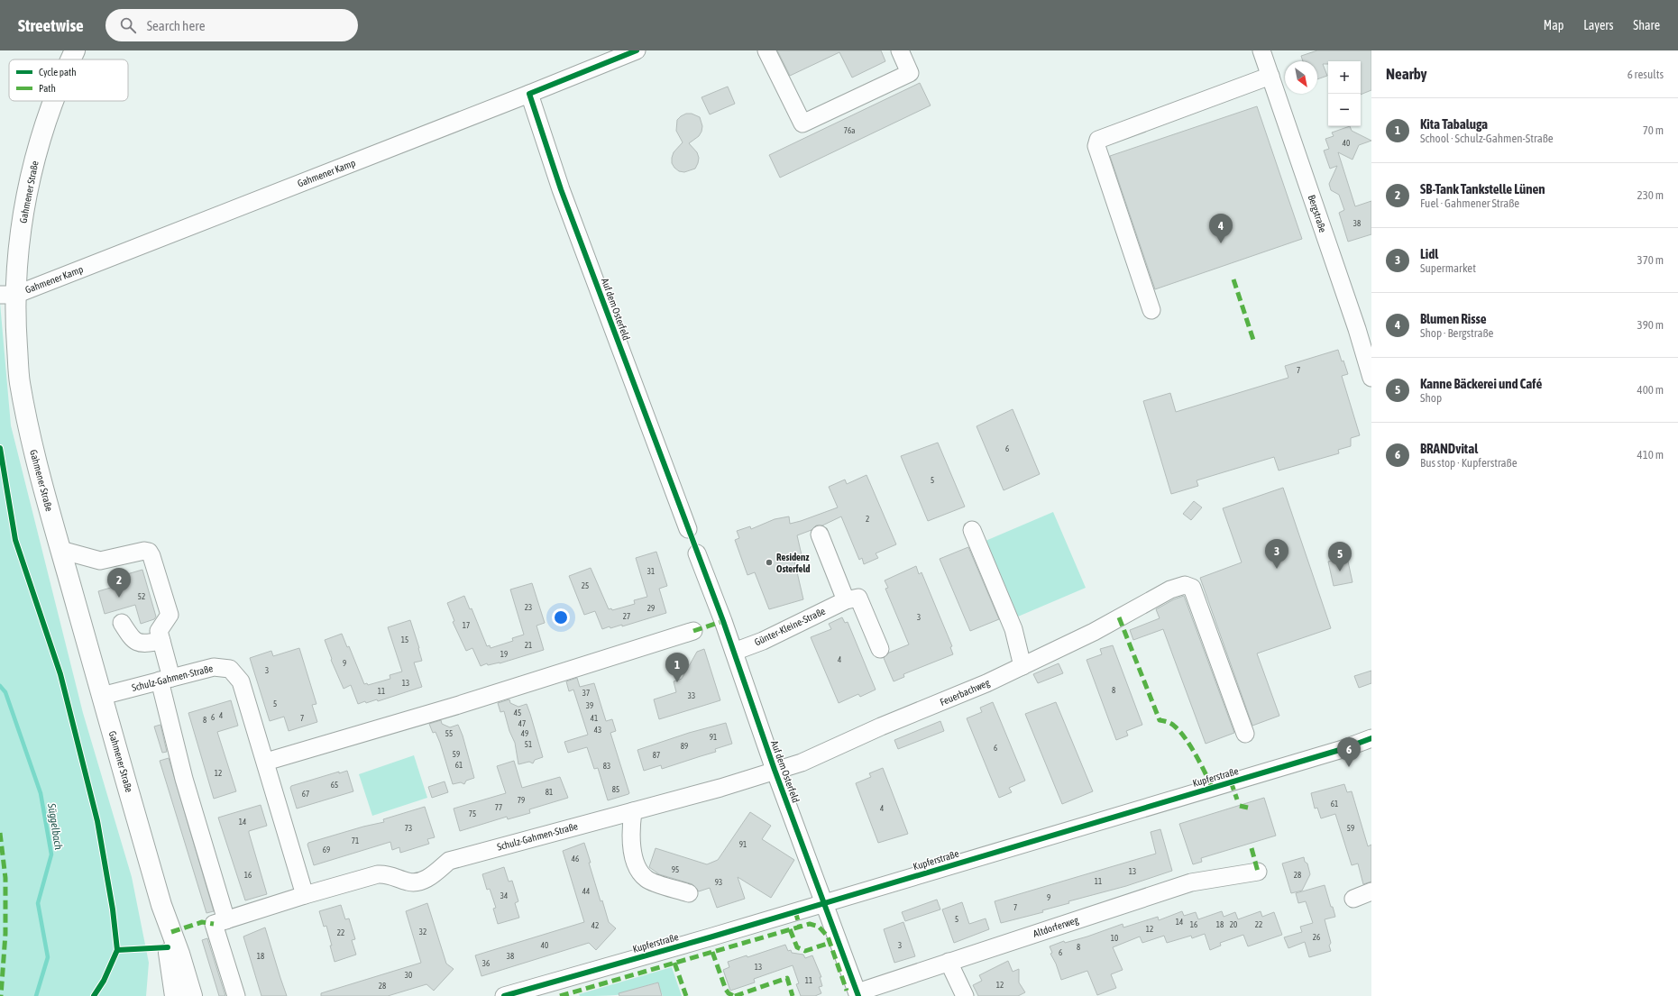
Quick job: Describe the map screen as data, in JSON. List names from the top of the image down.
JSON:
{
  "streets": {
    "main road": ["Gahmener Straße"],
    "street": [
      "Gahmener Kamp",
      "Bergstraße",
      "Auf dem Osterfeld",
      "Günter-Kleine-Straße",
      "Schulz-Gahmen-Straße",
      "Feuerbachweg",
      "Kupferstraße",
      "Altdorferweg"
    ]
  },
  "crossings": [
    ["Gahmener Kamp", "Gahmener Straße"],
    ["Gahmener Kamp", "Auf dem Osterfeld"],
    ["Gahmener Straße", "Schulz-Gahmen-Straße"],
    ["Auf dem Osterfeld", "Günter-Kleine-Straße"],
    ["Auf dem Osterfeld", "Schulz-Gahmen-Straße"],
    ["Auf dem Osterfeld", "Feuerbachweg"],
    ["Auf dem Osterfeld", "Kupferstraße"],
    ["Auf dem Osterfeld", "Altdorferweg"],
    ["Schulz-Gahmen-Straße", "Feuerbachweg"]
  ],
  "water": ["Süggelbach"],
  "places": ["Residenz Osterfeld"],
  "house_numbers": [
    "76a",
    "40",
    "38",
    "7",
    "6",
    "5",
    "2",
    "31",
    "25",
    "52",
    "23",
    "29",
    "27",
    "3",
    "17",
    "15",
    "21",
    "19",
    "4",
    "9",
    "3",
    "13",
    "8",
    "11",
    "37",
    "33",
    "5",
    "39",
    "45",
    "4",
    "6",
    "7",
    "41",
    "8",
    "47",
    "43",
    "55",
    "49",
    "91",
    "51",
    "89",
    "6",
    "59",
    "87",
    "61",
    "83",
    "12",
    "65",
    "85",
    "81",
    "67",
    "79",
    "61",
    "77",
    "4",
    "75",
    "14",
    "73",
    "59",
    "71",
    "91",
    "69",
    "46",
    "95",
    "13",
    "16",
    "28",
    "11",
    "93",
    "44",
    "34",
    "9",
    "7",
    "5",
    "14",
    "16",
    "18",
    "20",
    "22",
    "42",
    "12",
    "32",
    "22",
    "26",
    "10",
    "40",
    "3",
    "8",
    "6",
    "18",
    "38",
    "36",
    "13",
    "30",
    "11",
    "12",
    "28"
  ],
  "legend": ["Cycle path", "Path"],
  "north": "bottom right",
  "page": {
    "header": "Streetwise",
    "search": "Search here",
    "nav": ["Map", "Layers", "Share"],
    "heading": ["Nearby", "6 results"],
    "map_buttons": ["+", "−"],
    "list": [
      {
        "mark": "1",
        "name": "Kita Tabaluga",
        "note": "School · Schulz-Gahmen-Straße",
        "value": "70 m"
      },
      {
        "mark": "2",
        "name": "SB-Tank Tankstelle Lünen",
        "note": "Fuel · Gahmener Straße",
        "value": "230 m"
      },
      {
        "mark": "3",
        "name": "Lidl",
        "note": "Supermarket",
        "value": "370 m"
      },
      {
        "mark": "4",
        "name": "Blumen Risse",
        "note": "Shop · Bergstraße",
        "value": "390 m"
      },
      {
        "mark": "5",
        "name": "Kanne Bäckerei und Café",
        "note": "Shop",
        "value": "400 m"
      },
      {
        "mark": "6",
        "name": "BRANDvital",
        "note": "Bus stop · Kupferstraße",
        "value": "410 m"
      }
    ],
    "pins": [
      "4",
      "3",
      "5",
      "2",
      "1",
      "6"
    ]
  }
}
